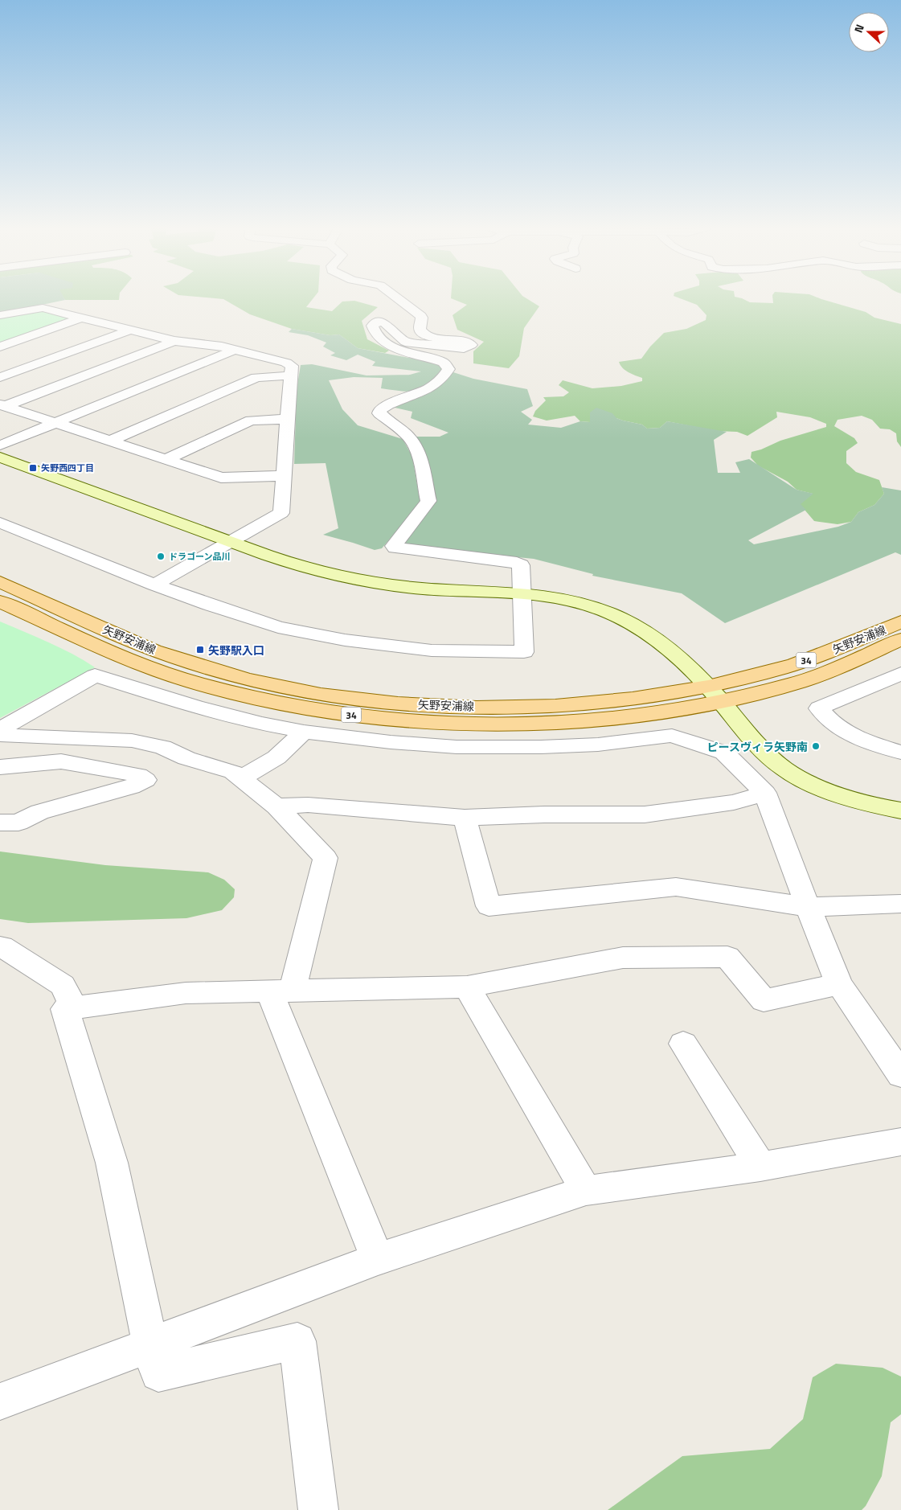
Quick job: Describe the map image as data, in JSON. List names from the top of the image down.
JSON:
{
  "streets": {
    "main road": ["矢野安浦線", "34"]
  },
  "places": {
    "transit": ["矢野西四丁目", "矢野駅入口"],
    "other": ["ドラゴーン品川", "ピースヴィラ矢野南"]
  },
  "north": "left"
}
